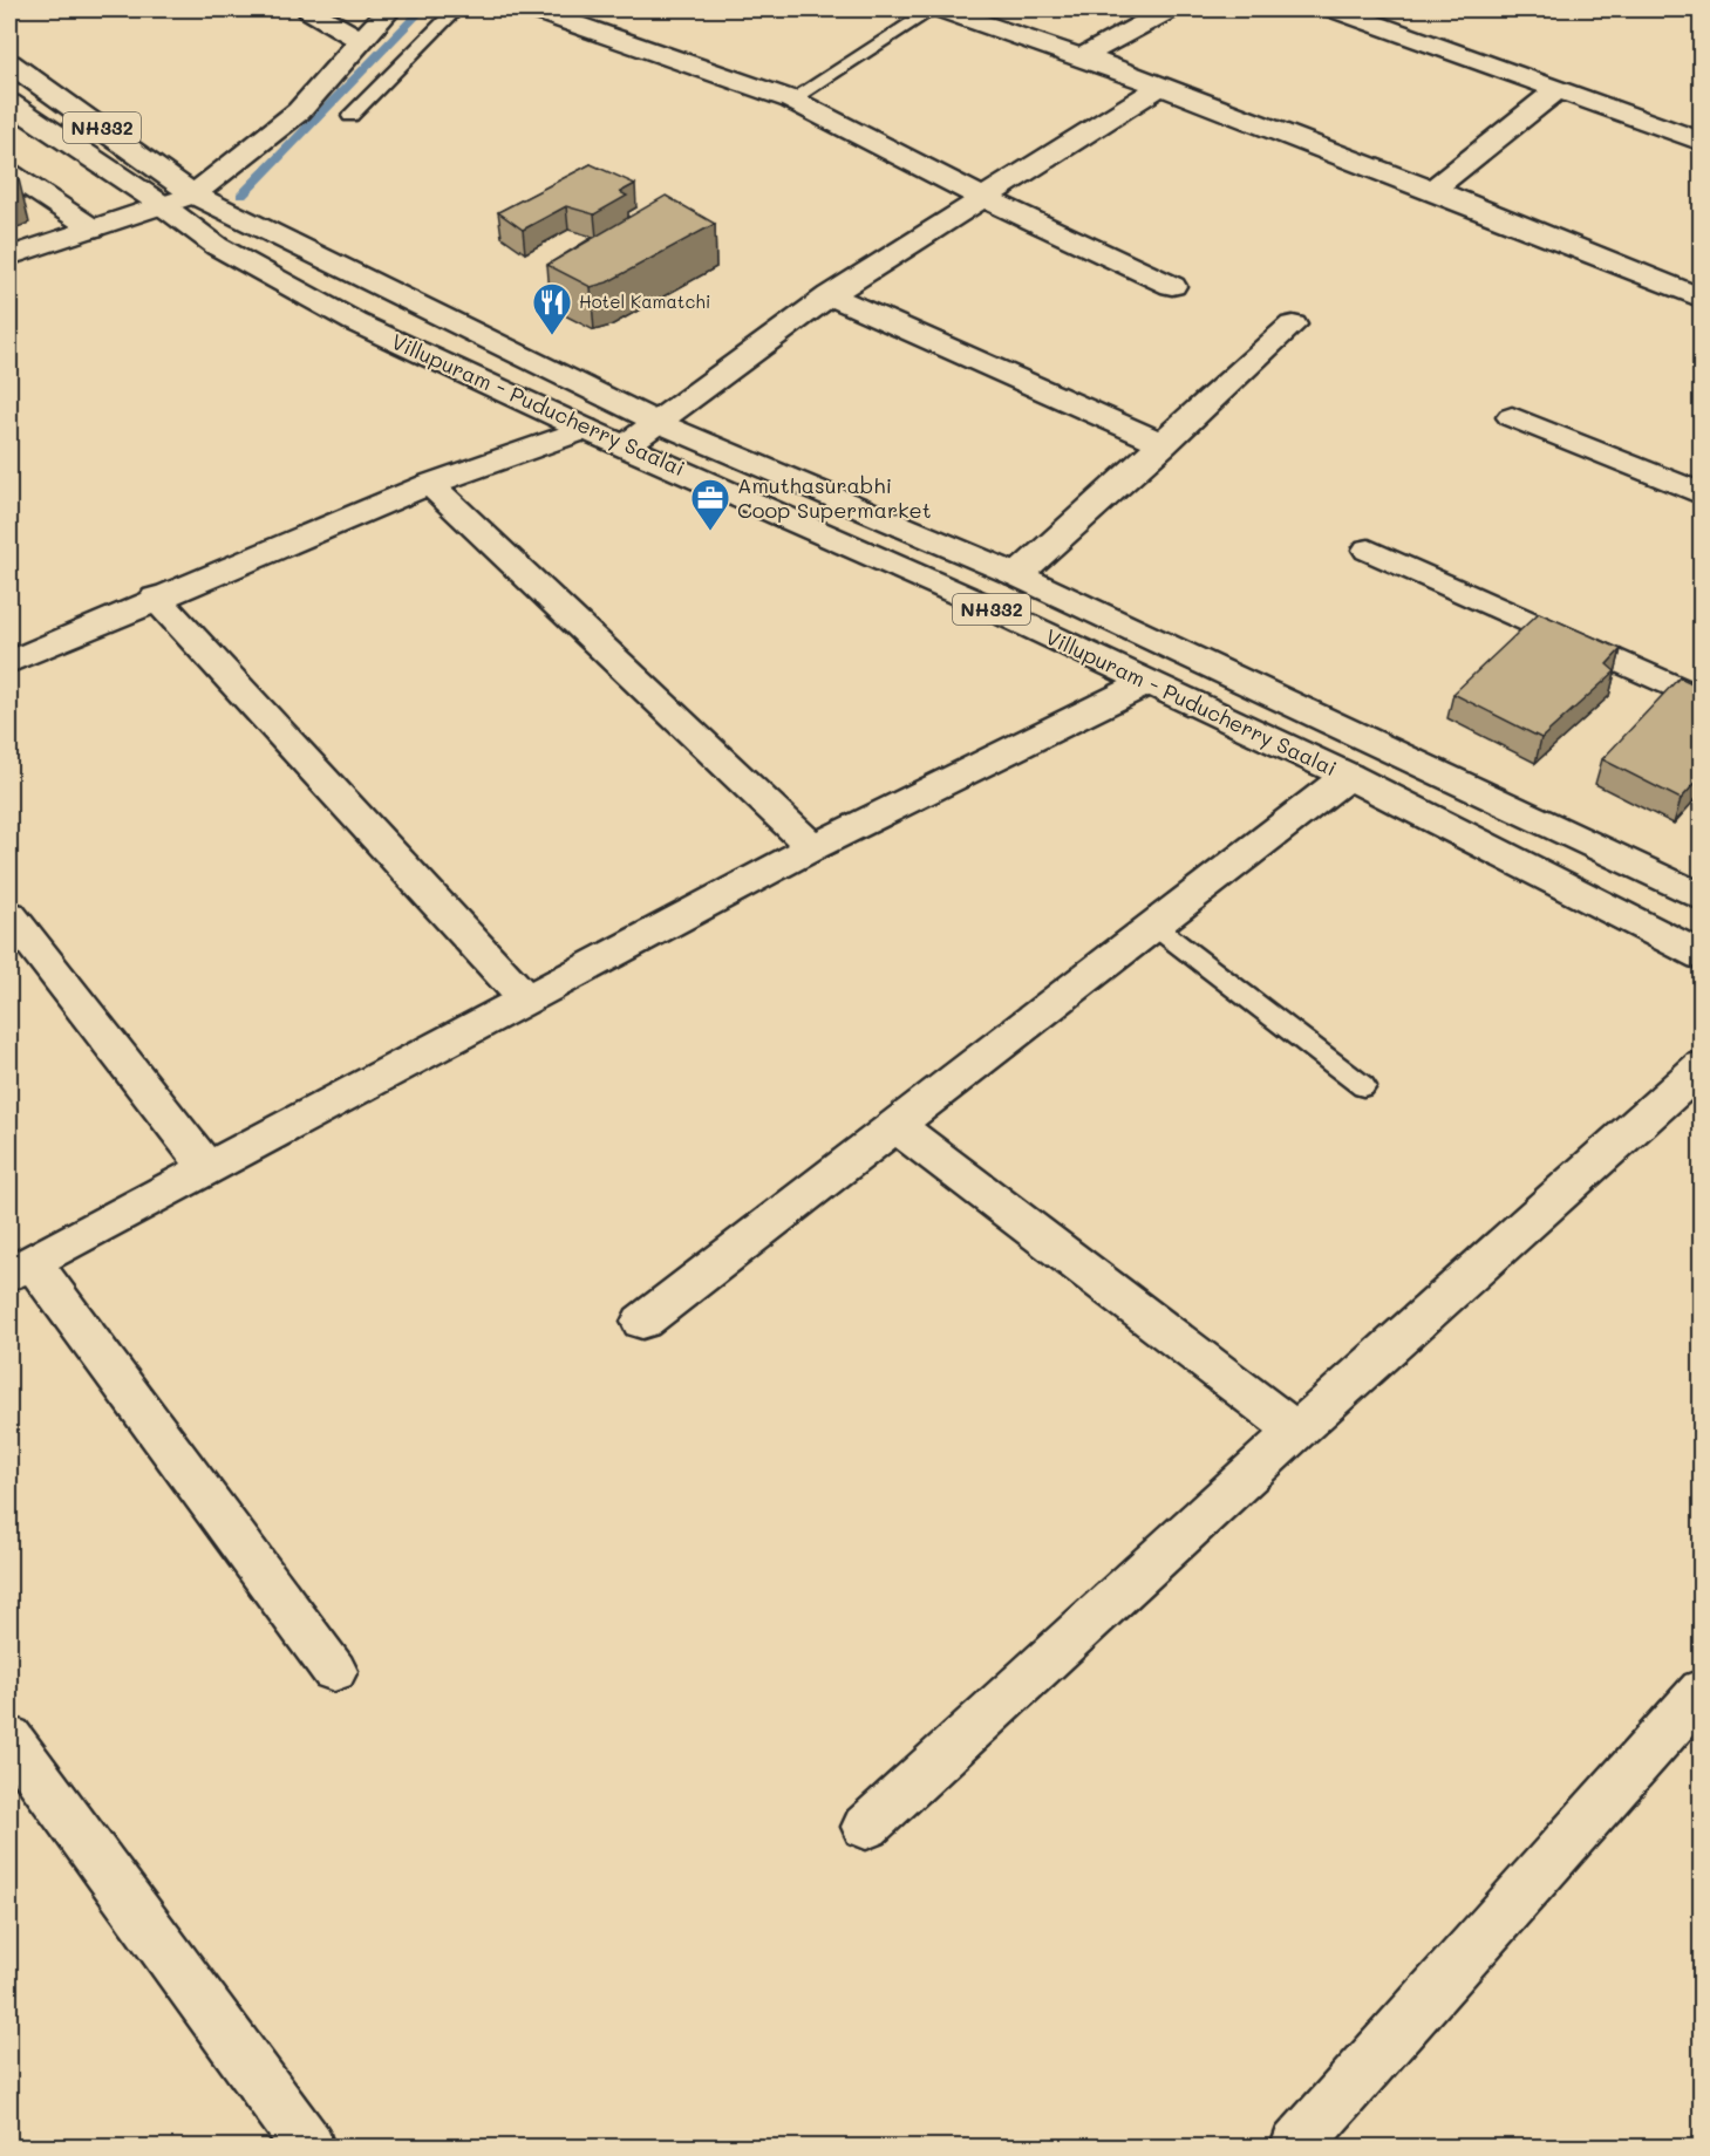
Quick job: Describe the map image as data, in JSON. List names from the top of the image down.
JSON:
{
  "streets": {
    "main road": ["NH332", "Villupuram - Puducherry Saalai"]
  },
  "places": {
    "restaurant": ["Hotel Kamatchi"],
    "office": ["Amuthasurabhi Coop Supermarket"]
  }
}
